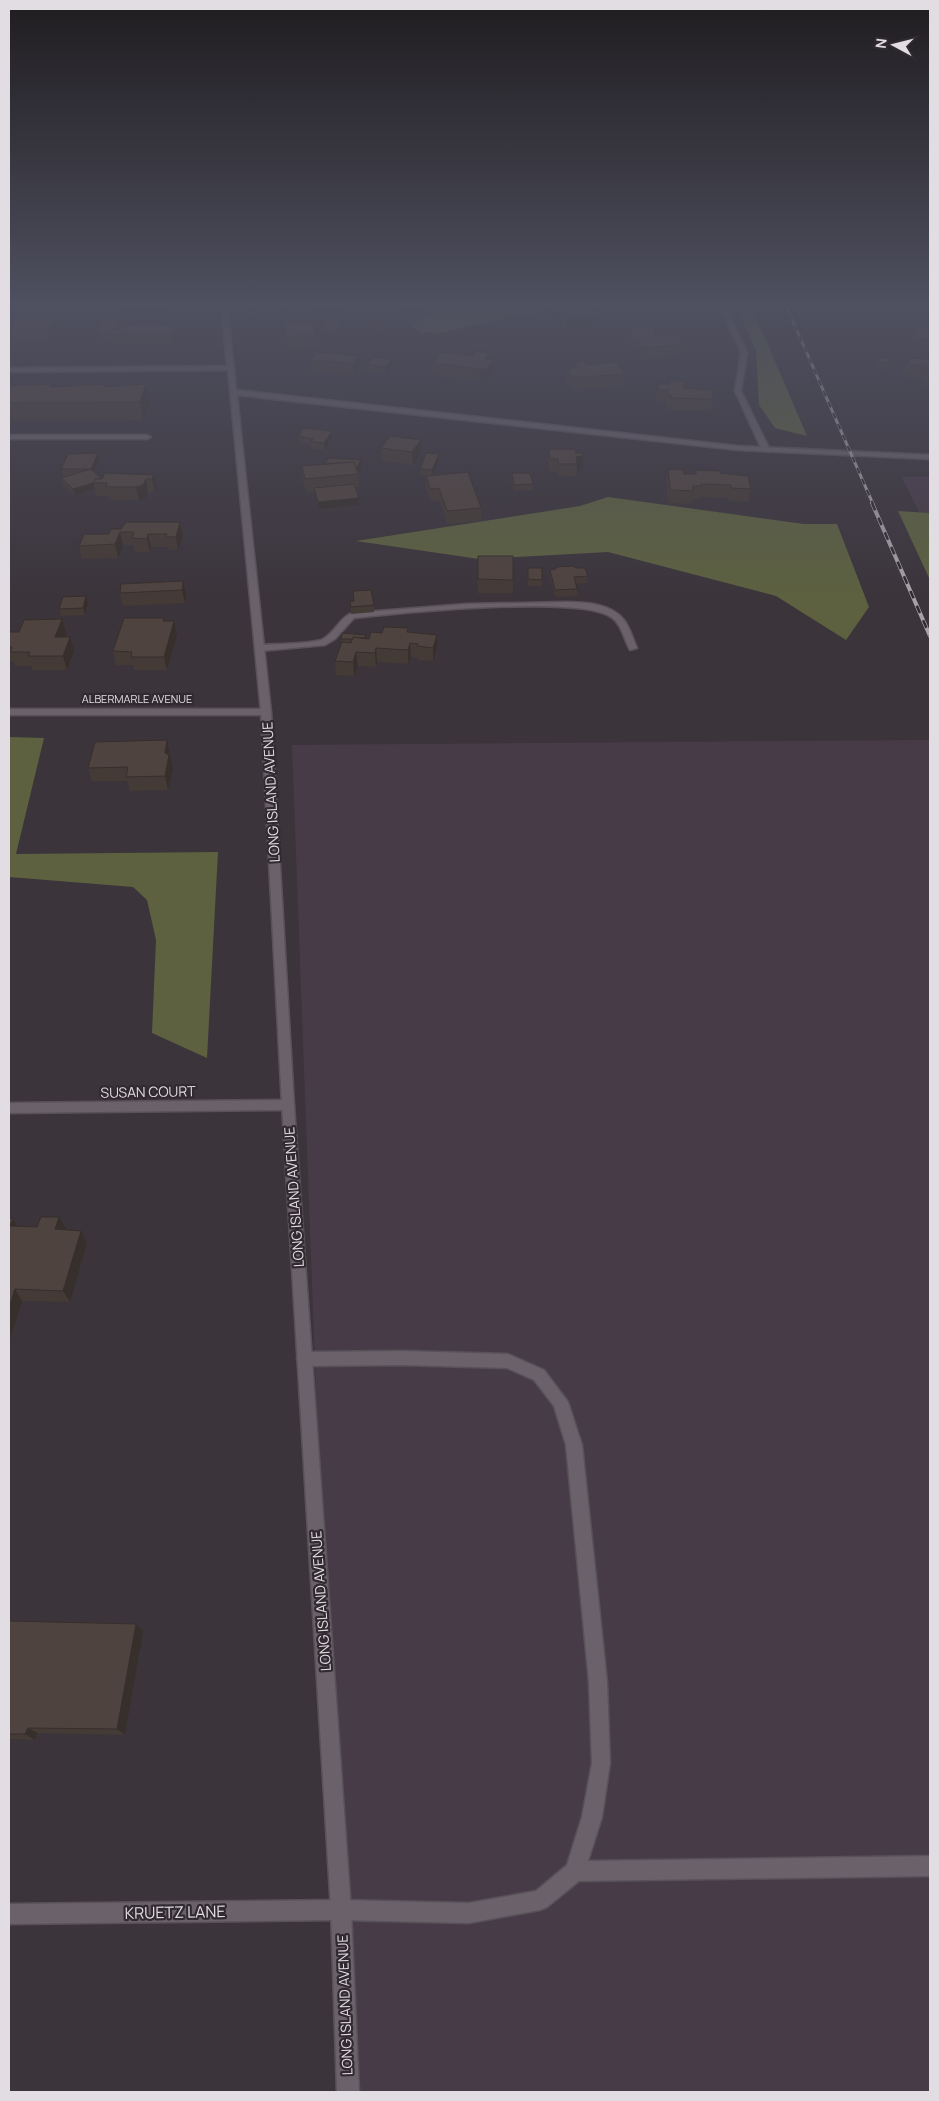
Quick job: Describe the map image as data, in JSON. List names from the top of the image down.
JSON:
{
  "streets": {
    "street": [
      "ALBERMARLE AVENUE",
      "LONG ISLAND AVENUE",
      "SUSAN COURT",
      "KRUETZ LANE"
    ]
  },
  "crossings": [
    ["ALBERMARLE AVENUE", "LONG ISLAND AVENUE"],
    ["LONG ISLAND AVENUE", "SUSAN COURT"],
    ["LONG ISLAND AVENUE", "KRUETZ LANE"]
  ],
  "north": "left"
}
